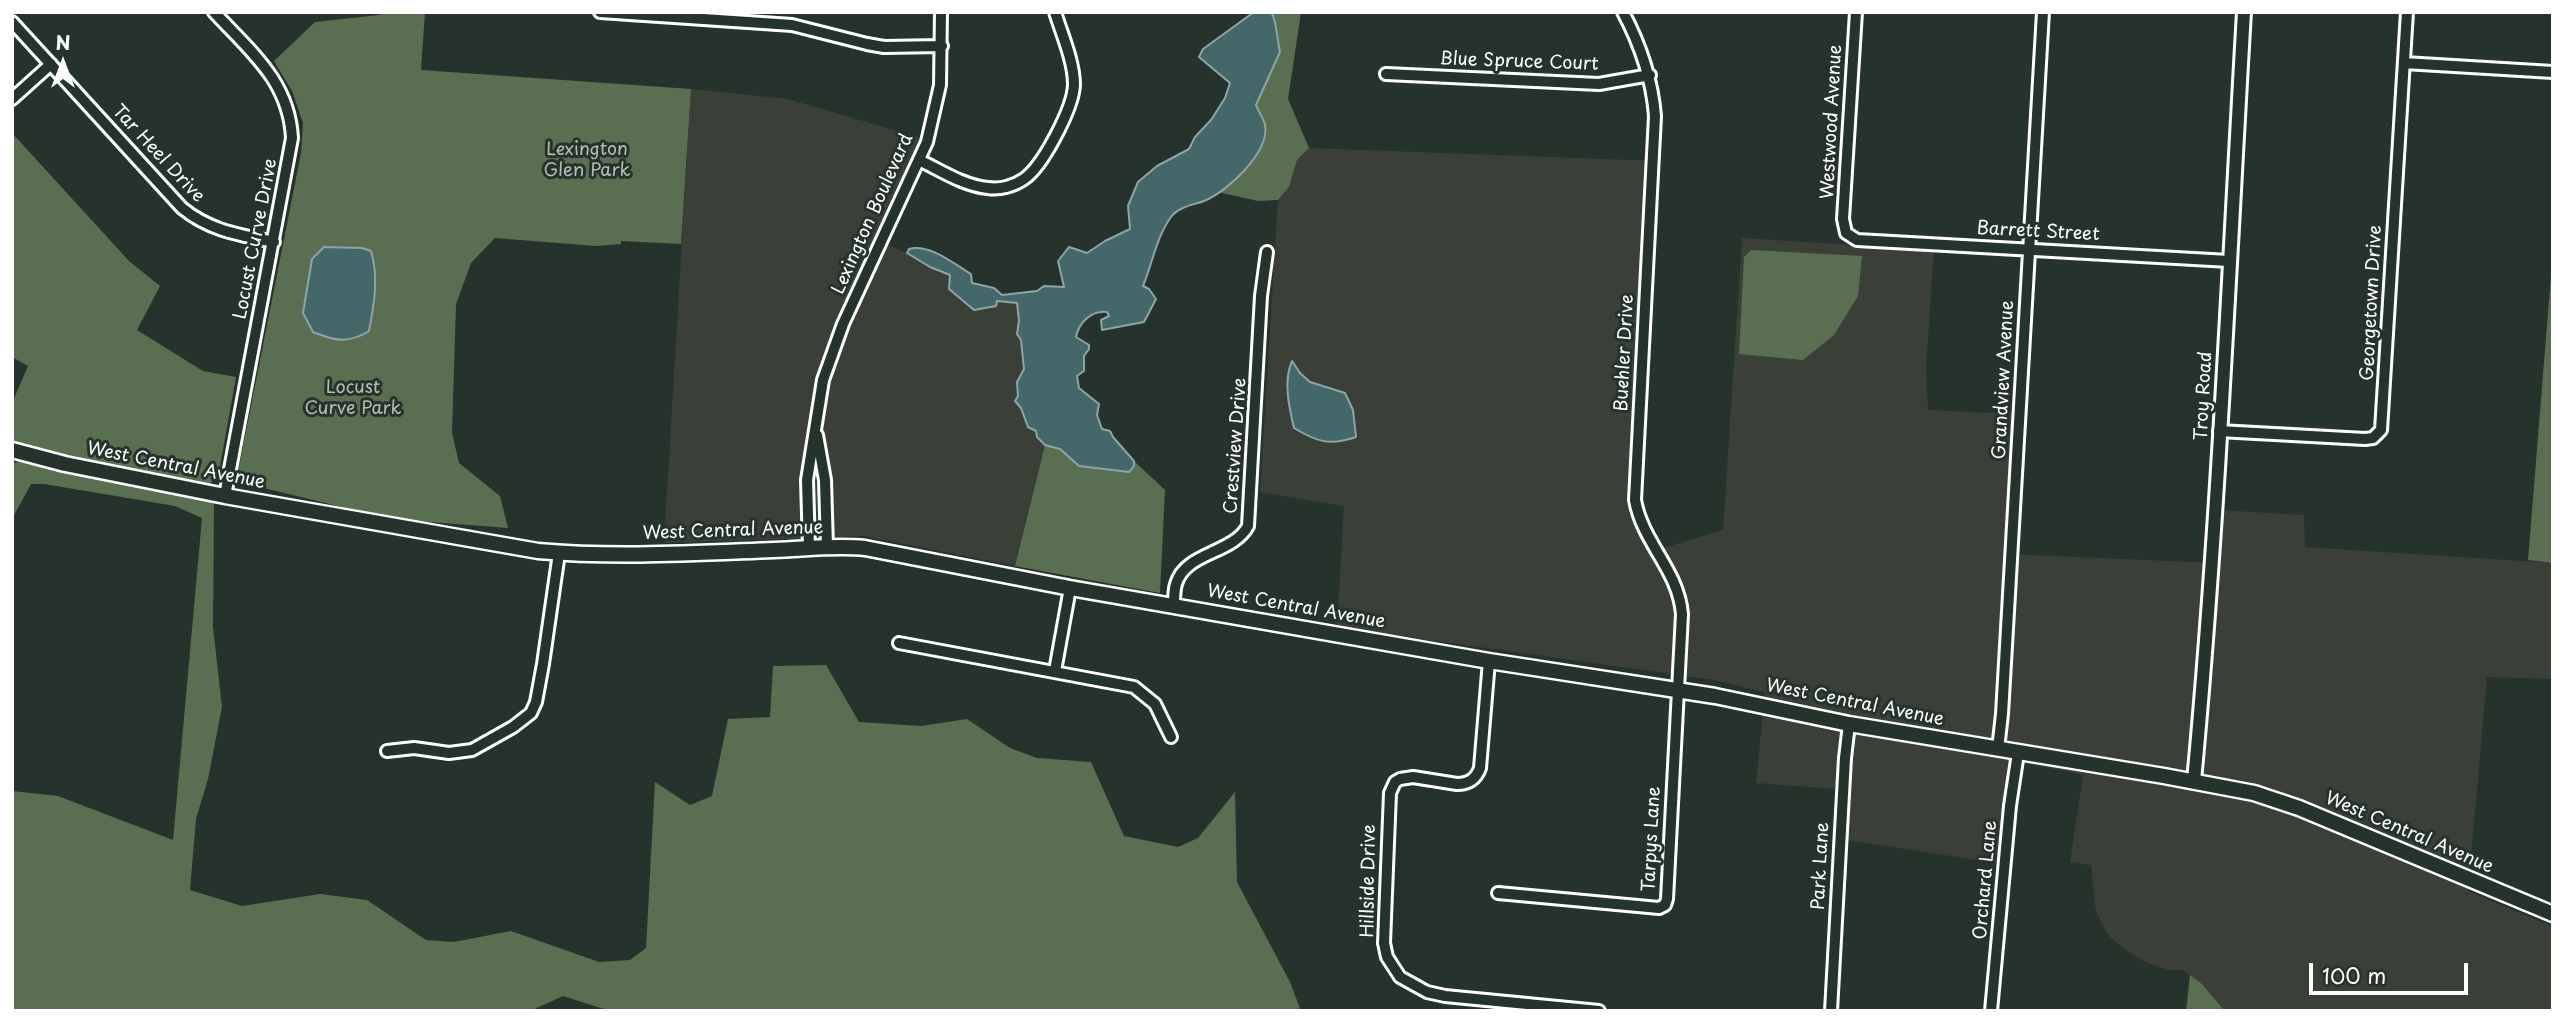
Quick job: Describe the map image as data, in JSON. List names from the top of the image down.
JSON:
{
  "streets": {
    "main road": ["West Central Avenue"],
    "street": [
      "Blue Spruce Court",
      "Westwood Avenue",
      "Tar Heel Drive",
      "Lexington Boulevard",
      "Barrett Street",
      "Locust Curve Drive",
      "Georgetown Drive",
      "Buehler Drive",
      "Grandview Avenue",
      "Troy Road",
      "Crestview Drive",
      "Tarpys Lane",
      "Park Lane",
      "Orchard Lane",
      "Hillside Drive"
    ]
  },
  "crossings": [
    ["Blue Spruce Court", "Buehler Drive"],
    ["Westwood Avenue", "Barrett Street"],
    ["Tar Heel Drive", "Locust Curve Drive"],
    ["Lexington Boulevard", "West Central Avenue"],
    ["Barrett Street", "Grandview Avenue"],
    ["Barrett Street", "Troy Road"],
    ["Locust Curve Drive", "West Central Avenue"],
    ["Georgetown Drive", "Troy Road"],
    ["Buehler Drive", "West Central Avenue"],
    ["Buehler Drive", "Tarpys Lane"],
    ["Grandview Avenue", "West Central Avenue"],
    ["Troy Road", "West Central Avenue"],
    ["Crestview Drive", "West Central Avenue"],
    ["West Central Avenue", "Tarpys Lane"],
    ["West Central Avenue", "Park Lane"],
    ["West Central Avenue", "Orchard Lane"],
    ["West Central Avenue", "Hillside Drive"]
  ],
  "parks": ["Lexington Glen Park", "Locust Curve Park"],
  "scale_bar": "100 m",
  "north": "top"
}
